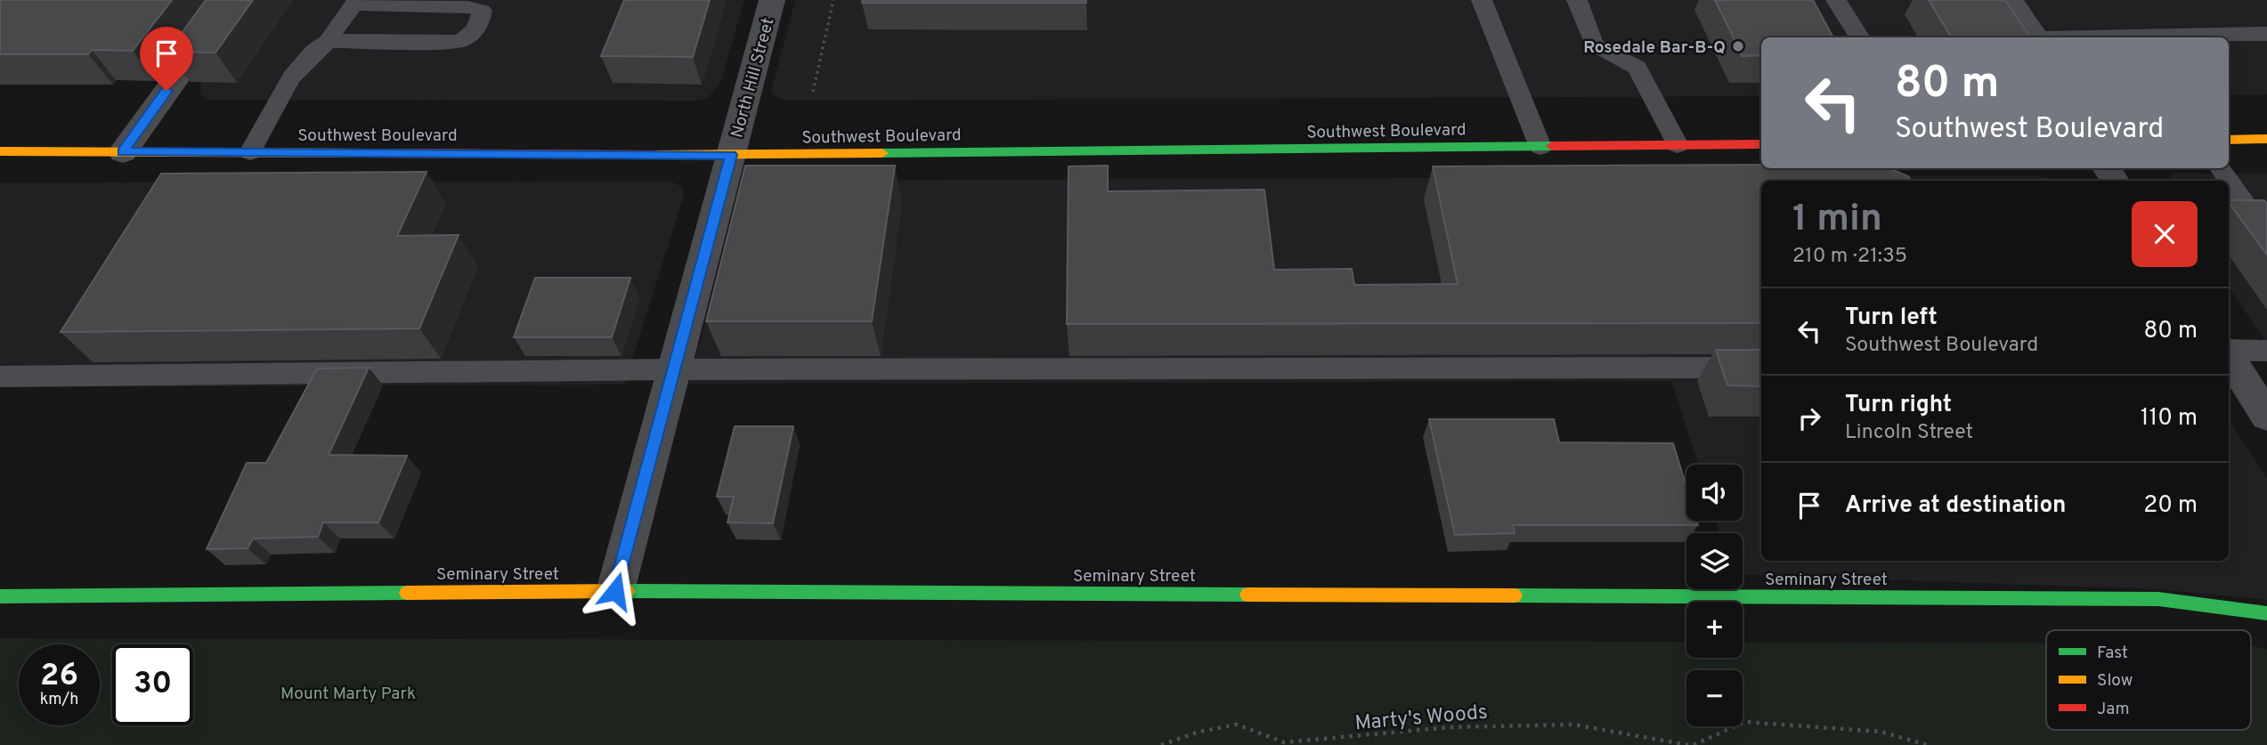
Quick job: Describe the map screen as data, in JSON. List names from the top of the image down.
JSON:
{
  "streets": {
    "main road": ["Southwest Boulevard", "Seminary Street"],
    "street": ["North Hill Street"],
    "path": ["Marty's Woods"]
  },
  "crossings": [
    ["North Hill Street", "Southwest Boulevard"],
    ["North Hill Street", "Seminary Street"]
  ],
  "parks": ["Mount Marty Park"],
  "places": ["Rosedale Bar-B-Q"],
  "legend": ["Fast", "Slow", "Jam"],
  "page": {
    "turn": ["80 m", "Southwest Boulevard"],
    "heading": ["1 min", "210 m · 21:35"],
    "list": [
      {
        "name": "Turn left",
        "note": "Southwest Boulevard",
        "value": "80 m"
      },
      {
        "name": "Turn right",
        "note": "Lincoln Street",
        "value": "110 m"
      },
      {
        "name": "Arrive at destination",
        "value": "20 m"
      }
    ],
    "map_buttons": ["+", "−"],
    "speed": "26 km/h",
    "limit": "30"
  }
}
